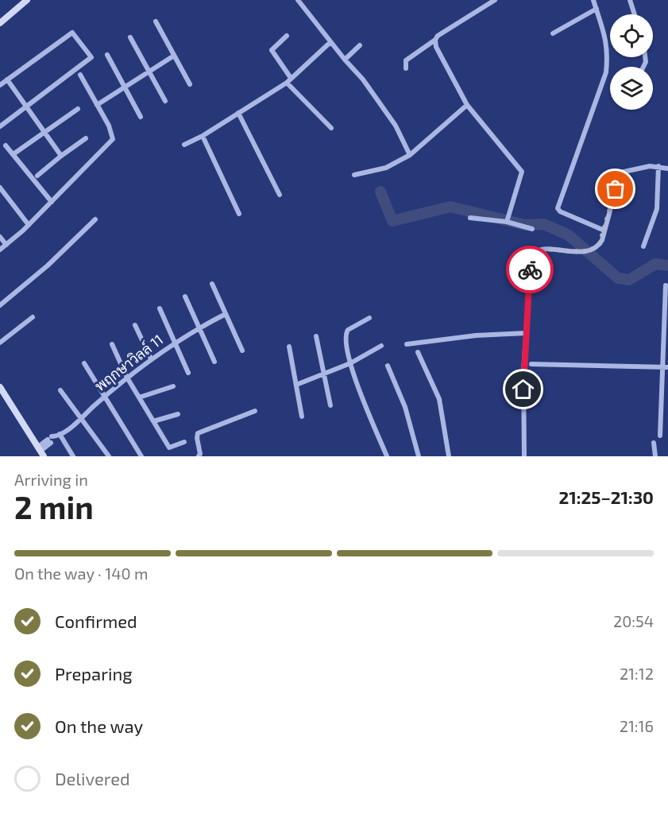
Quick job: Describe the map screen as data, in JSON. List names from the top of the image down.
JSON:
{
  "streets": {
    "street": ["พฤกษาวิลล์ 11"]
  },
  "page": {
    "heading": ["2 min", "Arriving in", "21:25–21:30"],
    "bar": "On the way · 140 m",
    "list": [
      ["Confirmed", "20:54"],
      ["Preparing", "21:12"],
      ["On the way", "21:16"],
      "Delivered"
    ]
  }
}
